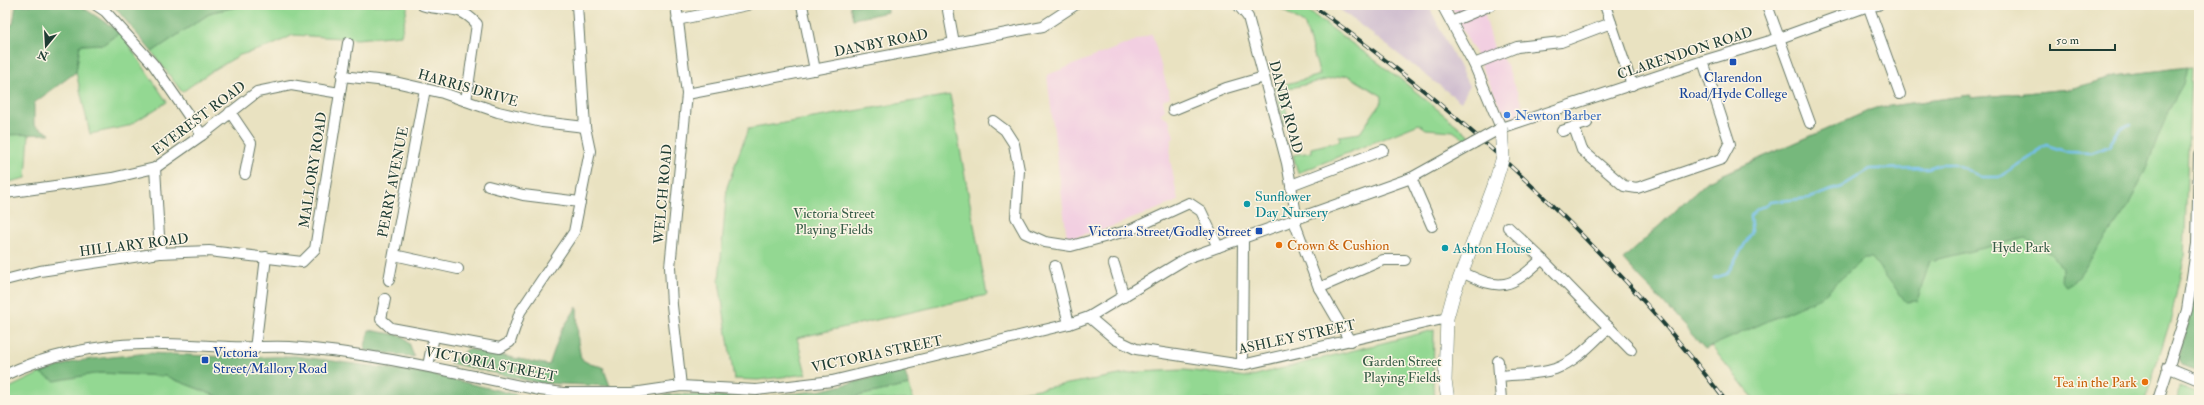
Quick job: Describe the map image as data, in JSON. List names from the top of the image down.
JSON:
{
  "streets": {
    "street": [
      "DANBY ROAD",
      "CLARENDON ROAD",
      "HARRIS DRIVE",
      "EVEREST ROAD",
      "MALLORY ROAD",
      "PERRY AVENUE",
      "WELCH ROAD",
      "HILLARY ROAD",
      "ASHLEY STREET",
      "VICTORIA STREET"
    ]
  },
  "crossings": [
    ["DANBY ROAD", "WELCH ROAD"],
    ["DANBY ROAD", "ASHLEY STREET"],
    ["DANBY ROAD", "VICTORIA STREET"],
    ["CLARENDON ROAD", "VICTORIA STREET"],
    ["HARRIS DRIVE", "MALLORY ROAD"],
    ["HARRIS DRIVE", "PERRY AVENUE"],
    ["EVEREST ROAD", "MALLORY ROAD"],
    ["MALLORY ROAD", "HILLARY ROAD"],
    ["WELCH ROAD", "VICTORIA STREET"],
    ["ASHLEY STREET", "VICTORIA STREET"]
  ],
  "parks": ["Victoria Street Playing Fields", "Hyde Park", "Garden Street Playing Fields"],
  "places": {
    "transit": ["Clarendon Road/Hyde College", "Victoria Street/Godley Street", "Victoria Street/Mallory Road"],
    "other": [
      "Newton Barber",
      "Sunflower Day Nursery",
      "Crown & Cushion",
      "Ashton House",
      "Tea in the Park"
    ]
  },
  "scale_bar": "50 m",
  "north": "bottom"
}
